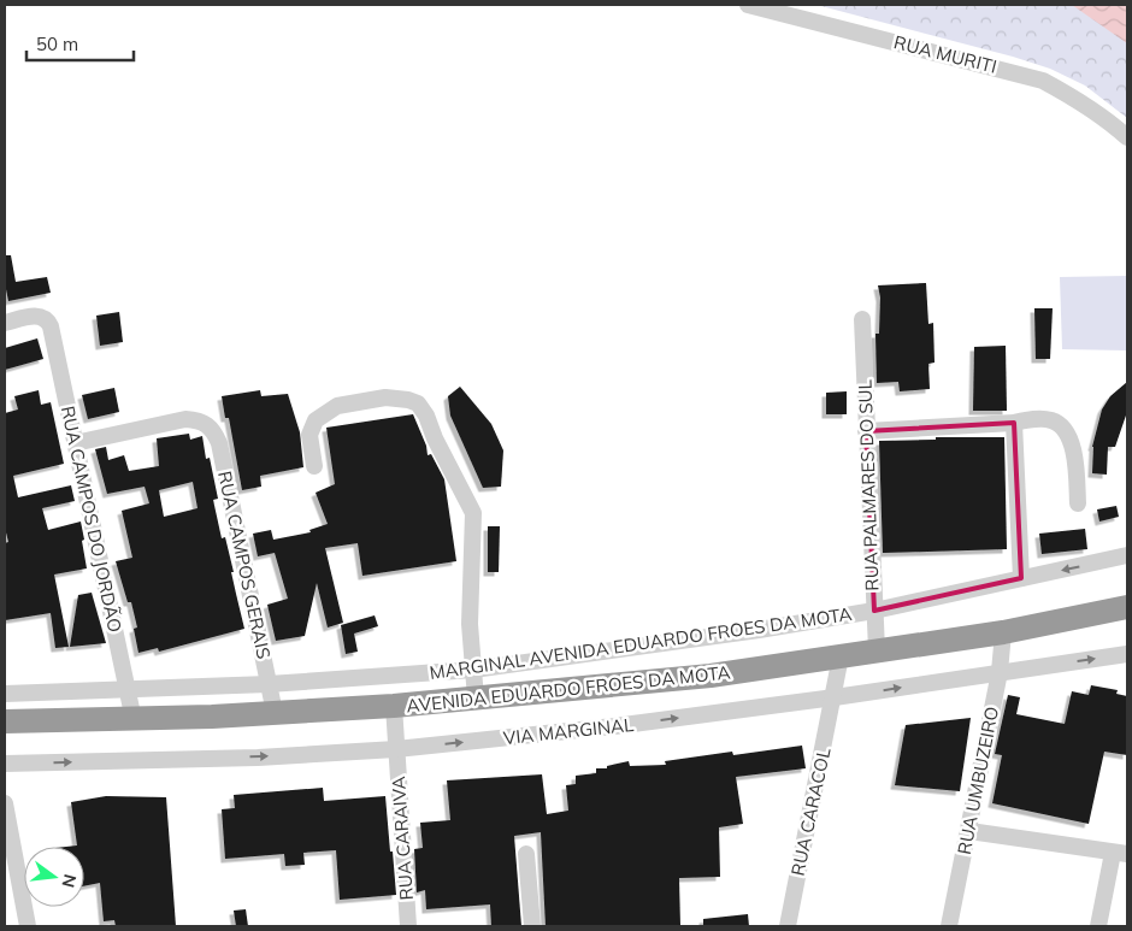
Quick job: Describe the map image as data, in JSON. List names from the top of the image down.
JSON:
{
  "streets": {
    "highway": ["AVENIDA EDUARDO FROES DA MOTA"],
    "street": [
      "RUA MURITI",
      "RUA PALMARES DO SUL",
      "RUA CAMPOS DO JORDÃO",
      "RUA CAMPOS GERAIS",
      "MARGINAL AVENIDA EDUARDO FROES DA MOTA",
      "VIA MARGINAL",
      "RUA UMBUZEIRO",
      "RUA CARACOL",
      "RUA CARAIVA"
    ]
  },
  "crossings": [
    ["RUA PALMARES DO SUL", "MARGINAL AVENIDA EDUARDO FROES DA MOTA"],
    ["RUA PALMARES DO SUL", "AVENIDA EDUARDO FROES DA MOTA"],
    ["RUA CAMPOS DO JORDÃO", "RUA CAMPOS GERAIS"],
    ["RUA CAMPOS DO JORDÃO", "MARGINAL AVENIDA EDUARDO FROES DA MOTA"],
    ["RUA CAMPOS DO JORDÃO", "AVENIDA EDUARDO FROES DA MOTA"],
    ["RUA CAMPOS GERAIS", "MARGINAL AVENIDA EDUARDO FROES DA MOTA"],
    ["RUA CAMPOS GERAIS", "AVENIDA EDUARDO FROES DA MOTA"],
    ["AVENIDA EDUARDO FROES DA MOTA", "RUA UMBUZEIRO"],
    ["AVENIDA EDUARDO FROES DA MOTA", "RUA CARACOL"],
    ["AVENIDA EDUARDO FROES DA MOTA", "RUA CARAIVA"],
    ["VIA MARGINAL", "RUA UMBUZEIRO"],
    ["VIA MARGINAL", "RUA CARACOL"],
    ["VIA MARGINAL", "RUA CARAIVA"]
  ],
  "one_way": ["VIA MARGINAL"],
  "scale_bar": "50 m",
  "north": "right"
}
